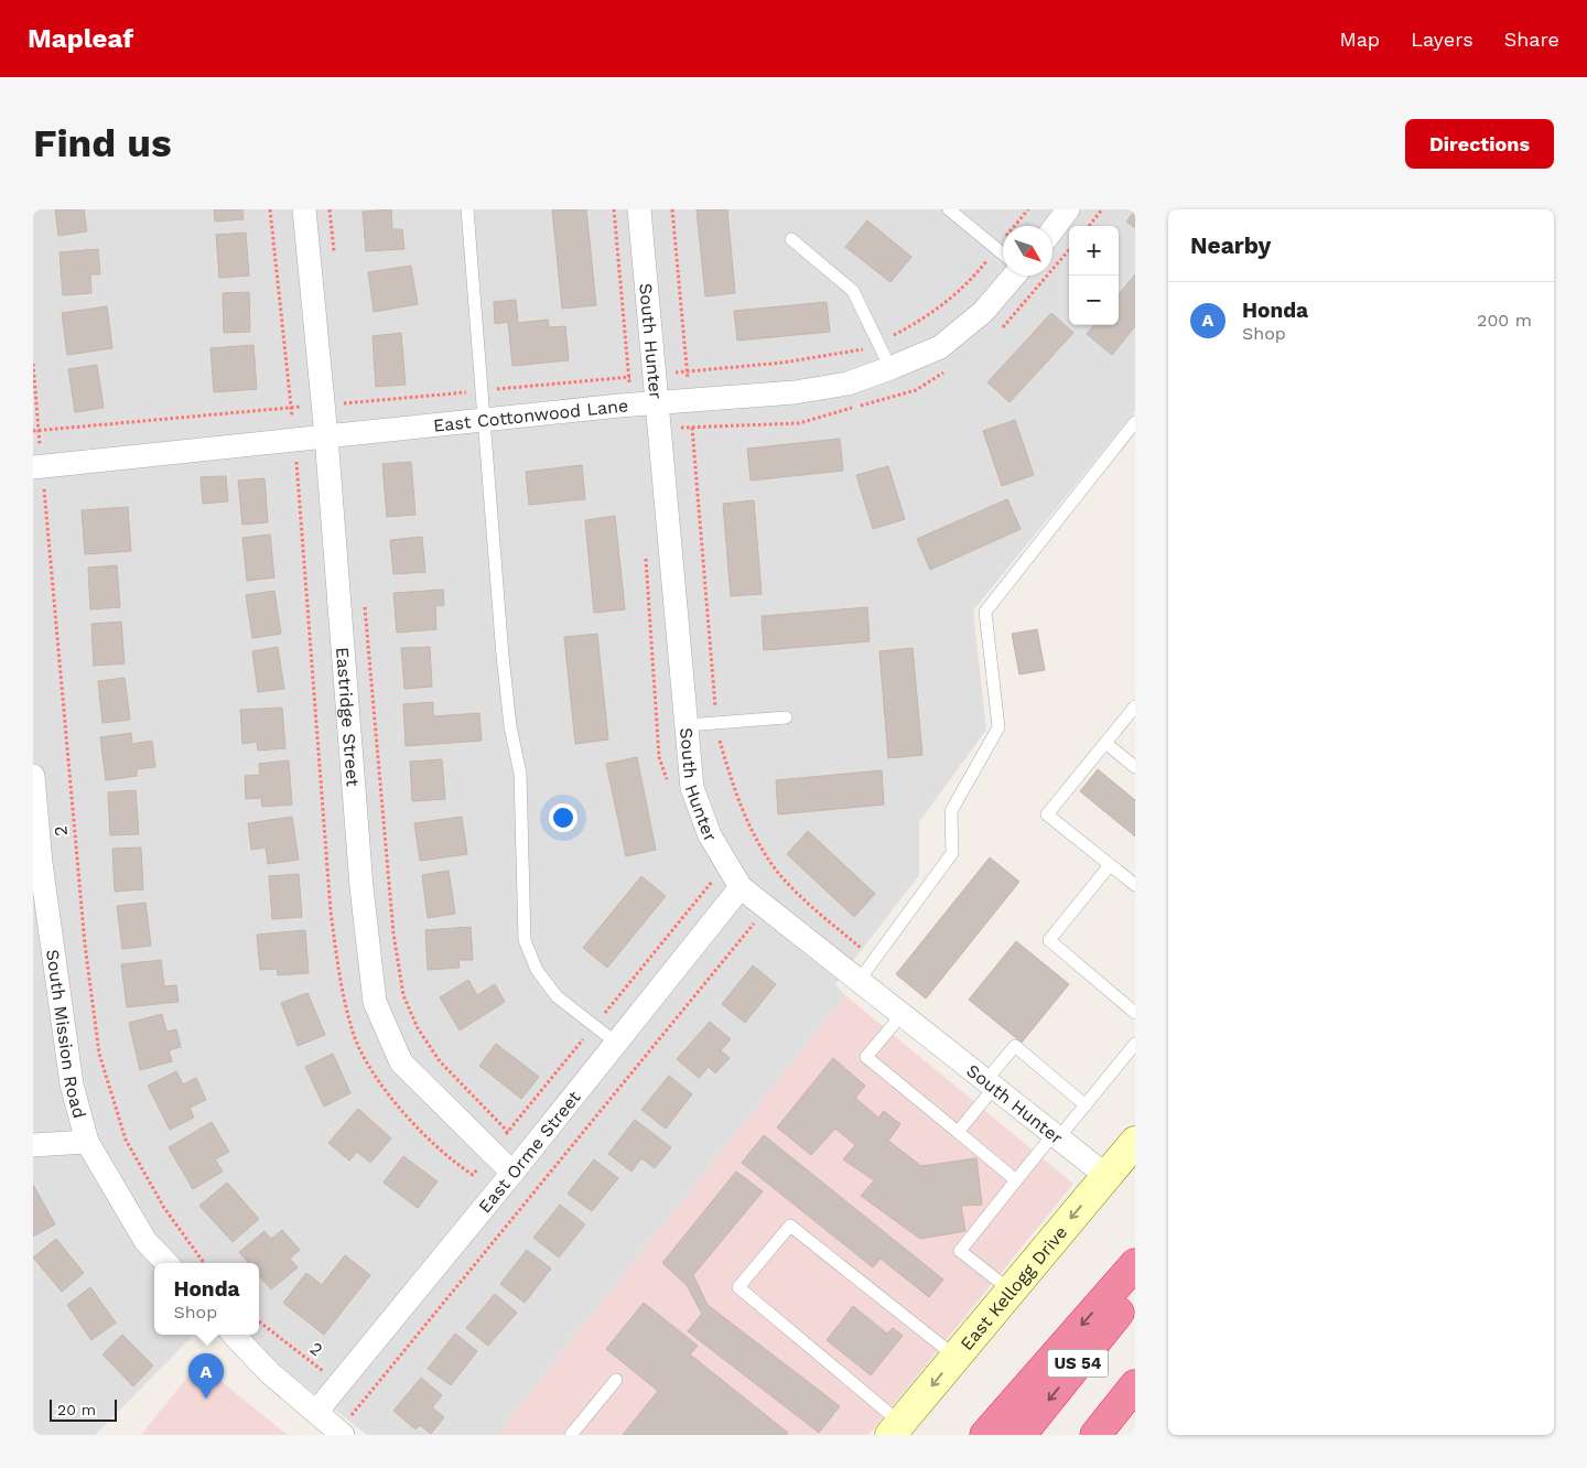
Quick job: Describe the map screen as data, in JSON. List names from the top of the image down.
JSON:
{
  "streets": {
    "highway": ["US 54"],
    "main road": ["East Kellogg Drive"],
    "street": [
      "South Hunter",
      "East Cottonwood Lane",
      "Eastridge Street",
      "South Mission Road",
      "East Orme Street"
    ],
    "path": ["2"]
  },
  "crossings": [
    ["South Hunter", "East Cottonwood Lane"],
    ["South Hunter", "East Orme Street"],
    ["South Hunter", "East Kellogg Drive"],
    ["East Cottonwood Lane", "Eastridge Street"],
    ["East Cottonwood Lane", "2"],
    ["Eastridge Street", "East Orme Street"],
    ["2", "East Orme Street"]
  ],
  "one_way": ["East Kellogg Drive"],
  "scale_bar": "20 m",
  "north": "bottom right",
  "page": {
    "header": "Mapleaf",
    "nav": ["Map", "Layers", "Share"],
    "buttons": "Directions",
    "title": "Find us",
    "heading": "Nearby",
    "map_buttons": ["+", "−"],
    "list": [
      {
        "mark": "A",
        "name": "Honda",
        "note": "Shop",
        "value": "200 m"
      }
    ],
    "popup": ["Honda", "Shop"],
    "pins": "A",
    "scale": "20 m"
  }
}
